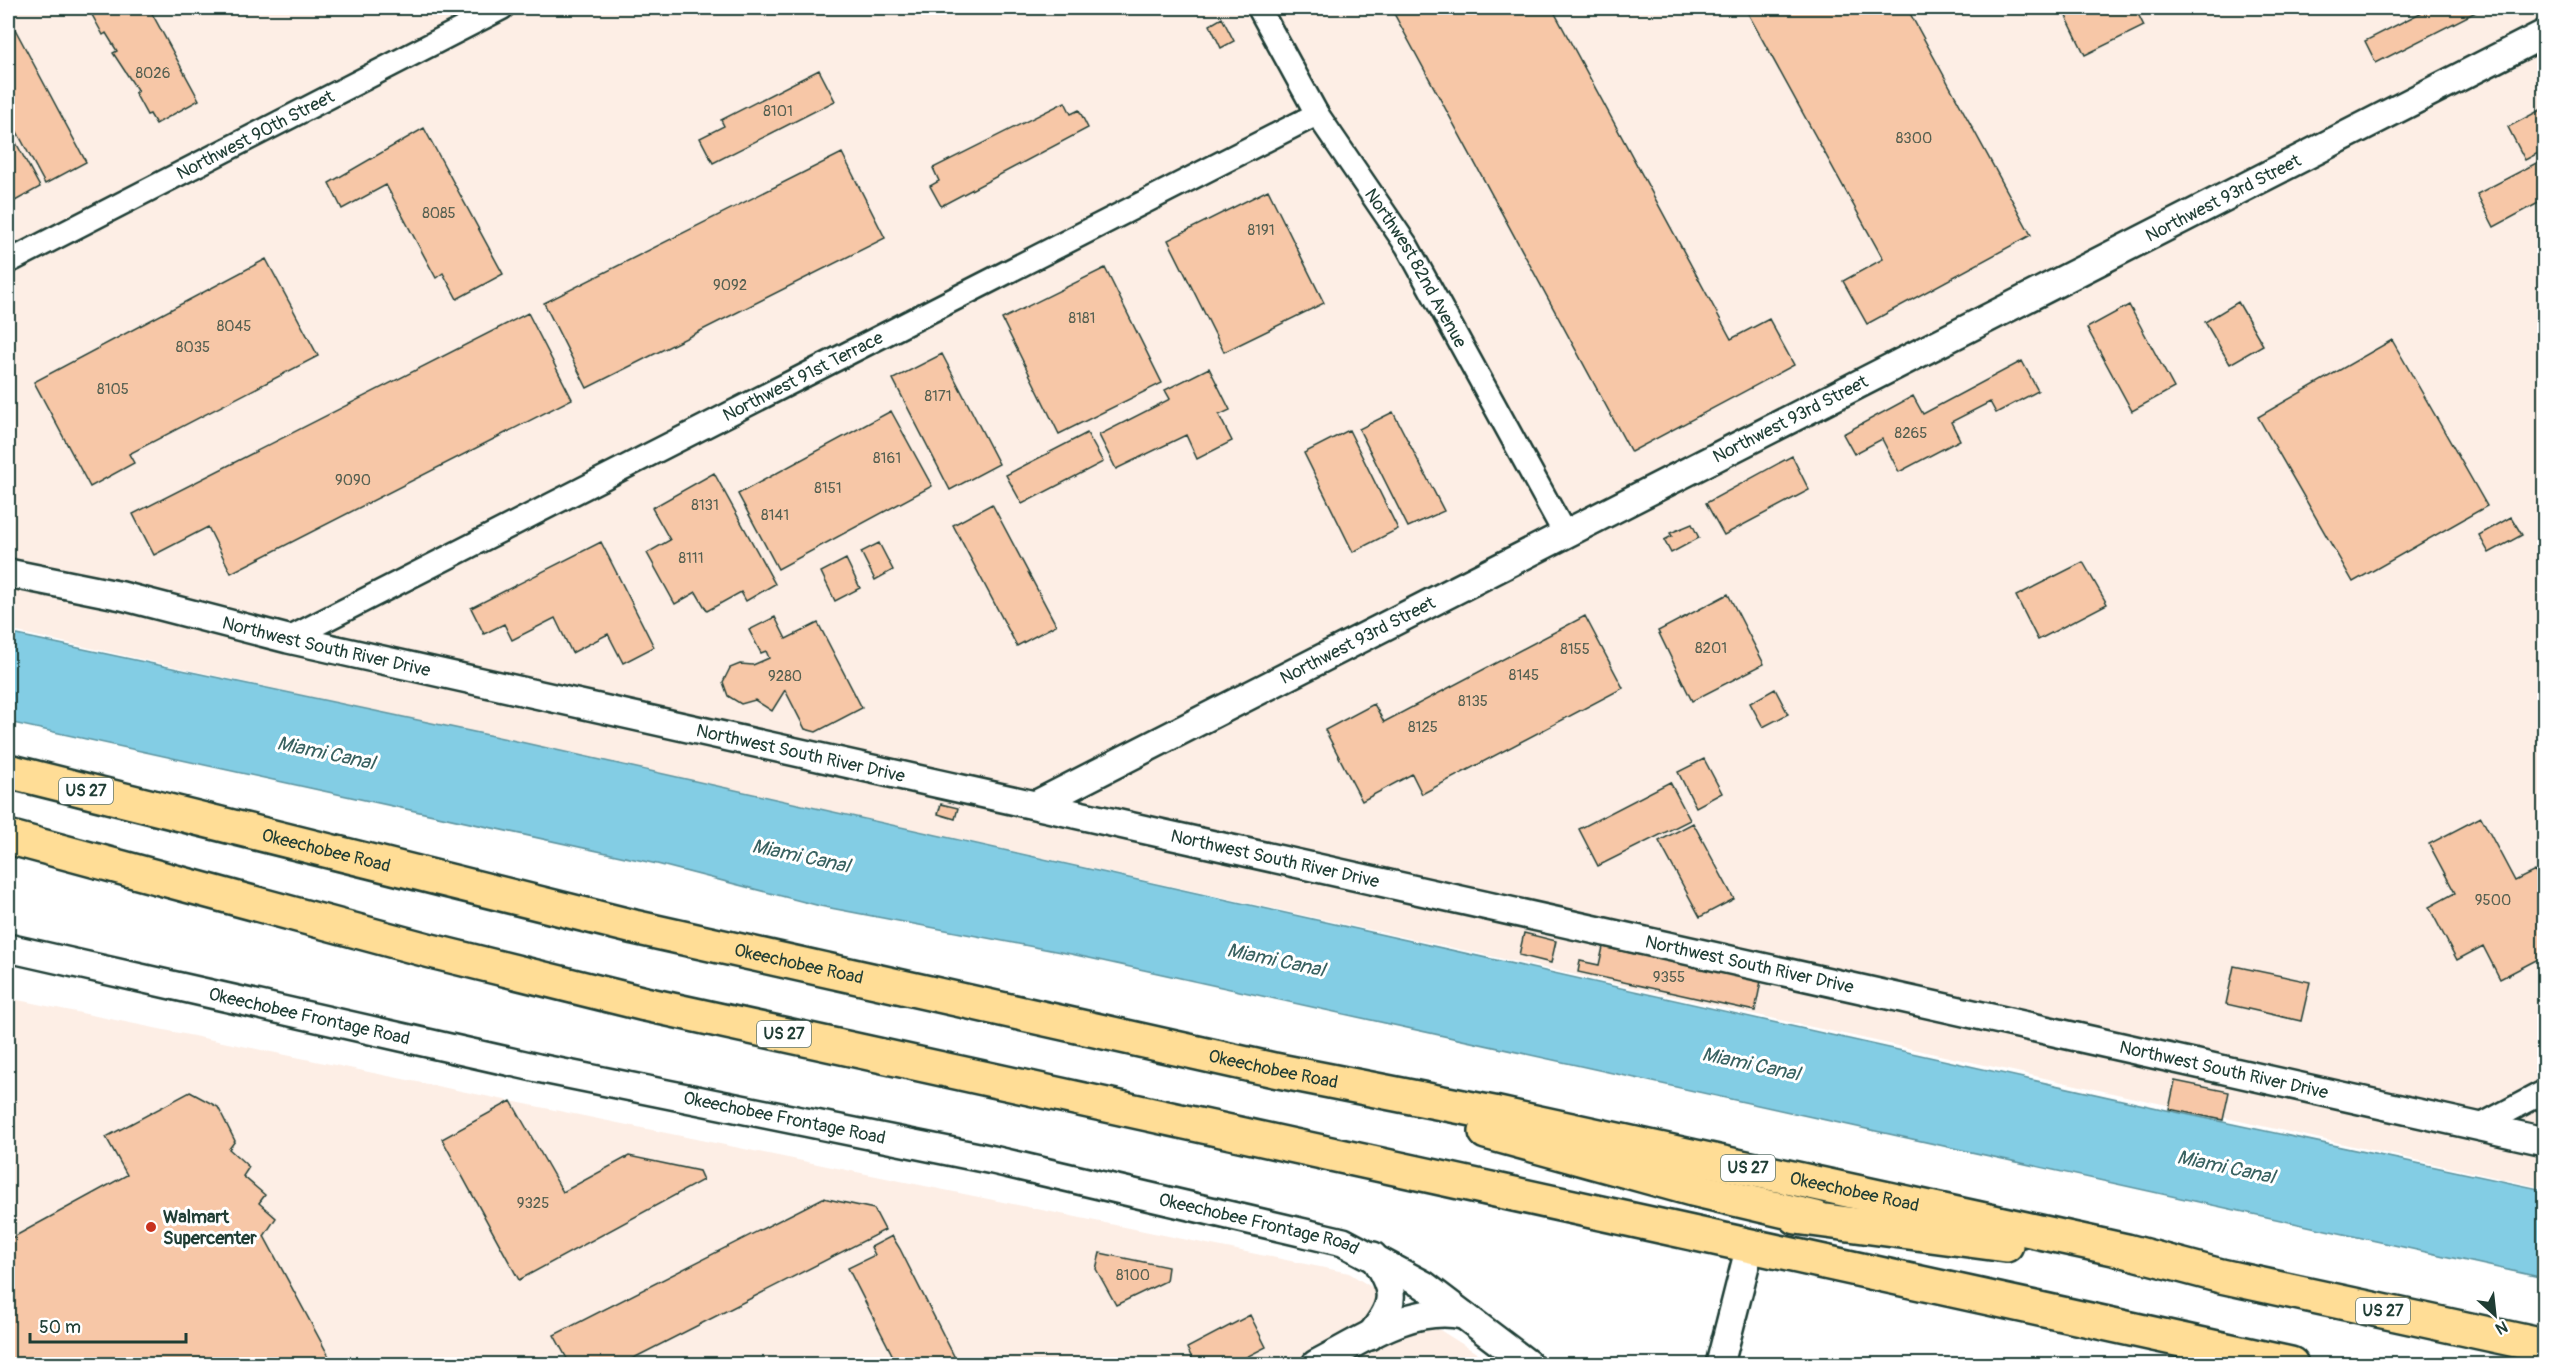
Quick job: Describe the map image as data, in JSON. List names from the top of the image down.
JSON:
{
  "streets": {
    "highway": ["US 27", "Okeechobee Road"],
    "street": [
      "Northwest 90th Street",
      "Northwest 93rd Street",
      "Northwest 82nd Avenue",
      "Northwest 91st Terrace",
      "Northwest South River Drive",
      "Okeechobee Frontage Road"
    ]
  },
  "crossings": [
    ["Northwest 93rd Street", "Northwest 82nd Avenue"],
    ["Northwest 93rd Street", "Northwest South River Drive"],
    ["Northwest 82nd Avenue", "Northwest 91st Terrace"],
    ["Northwest 91st Terrace", "Northwest South River Drive"]
  ],
  "water": ["Miami Canal"],
  "places": ["Walmart Supercenter"],
  "house_numbers": [
    "8026",
    "8101",
    "8300",
    "8085",
    "8191",
    "9092",
    "8181",
    "8045",
    "8035",
    "8105",
    "8171",
    "8265",
    "8161",
    "9090",
    "8151",
    "8131",
    "8141",
    "8111",
    "8201",
    "8155",
    "8145",
    "9280",
    "8135",
    "8125",
    "9500",
    "9355",
    "9325",
    "8100"
  ],
  "scale_bar": "50 m",
  "north": "bottom right"
}
